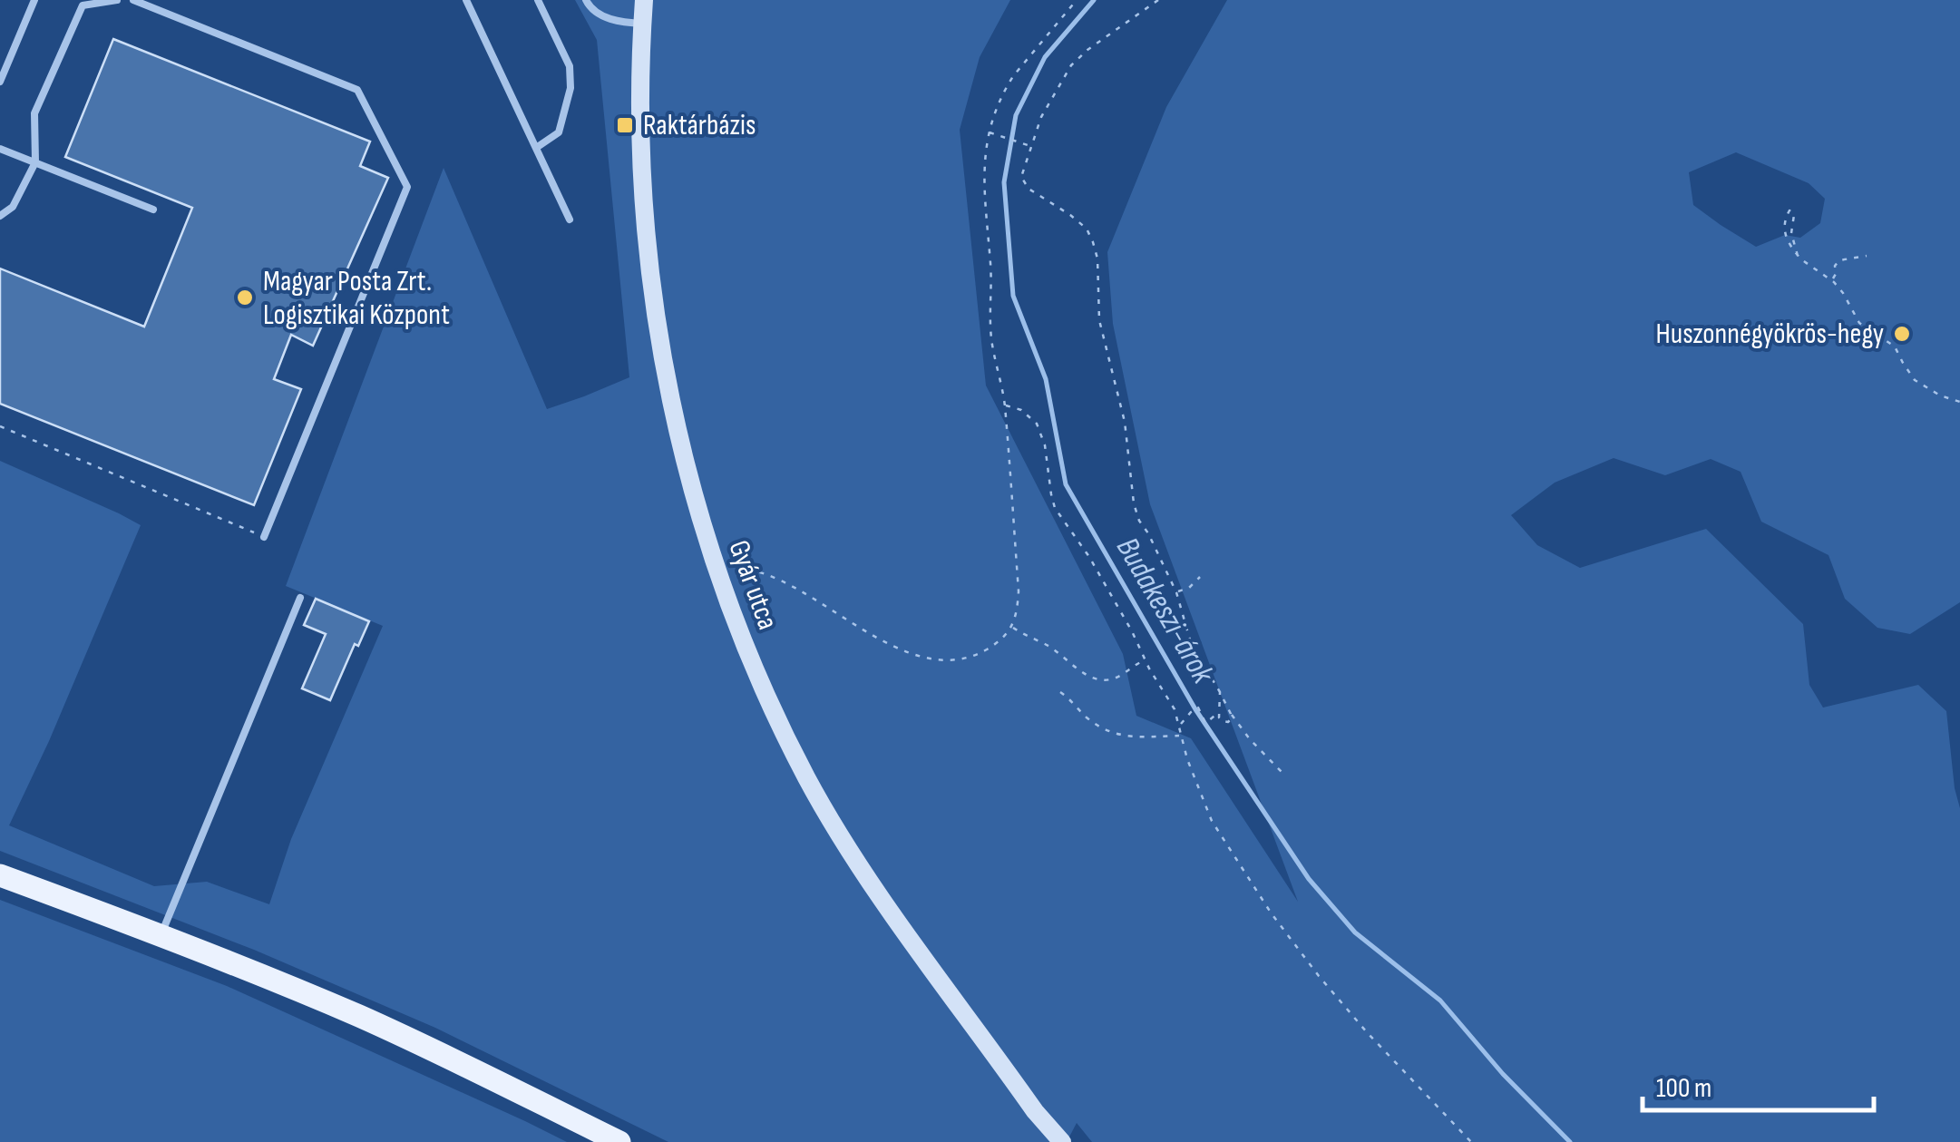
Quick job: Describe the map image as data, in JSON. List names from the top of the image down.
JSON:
{
  "streets": {
    "main road": ["Gyár utca"]
  },
  "water": ["Budakeszi-árok"],
  "places": {
    "transit": ["Raktárbázis"],
    "other": ["Magyar Posta Zrt. Logisztikai Központ", "Huszonnégyökrös-hegy"]
  },
  "scale_bar": "100 m"
}
